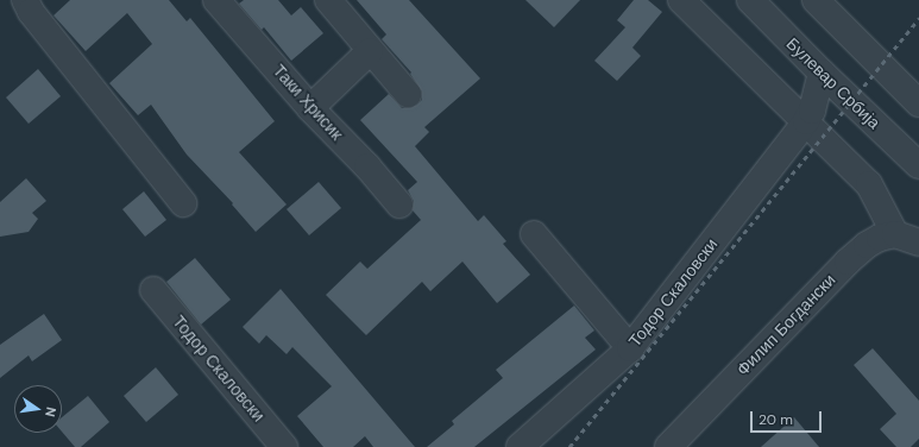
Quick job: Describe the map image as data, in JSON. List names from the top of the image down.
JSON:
{
  "streets": {
    "street": [
      "Булевар Србија",
      "Таки Хрисик",
      "Тодор Скаловски",
      "Филип Богдански"
    ]
  },
  "crossings": [
    ["Булевар Србија", "Тодор Скаловски"]
  ],
  "scale_bar": "20 m",
  "north": "right"
}
